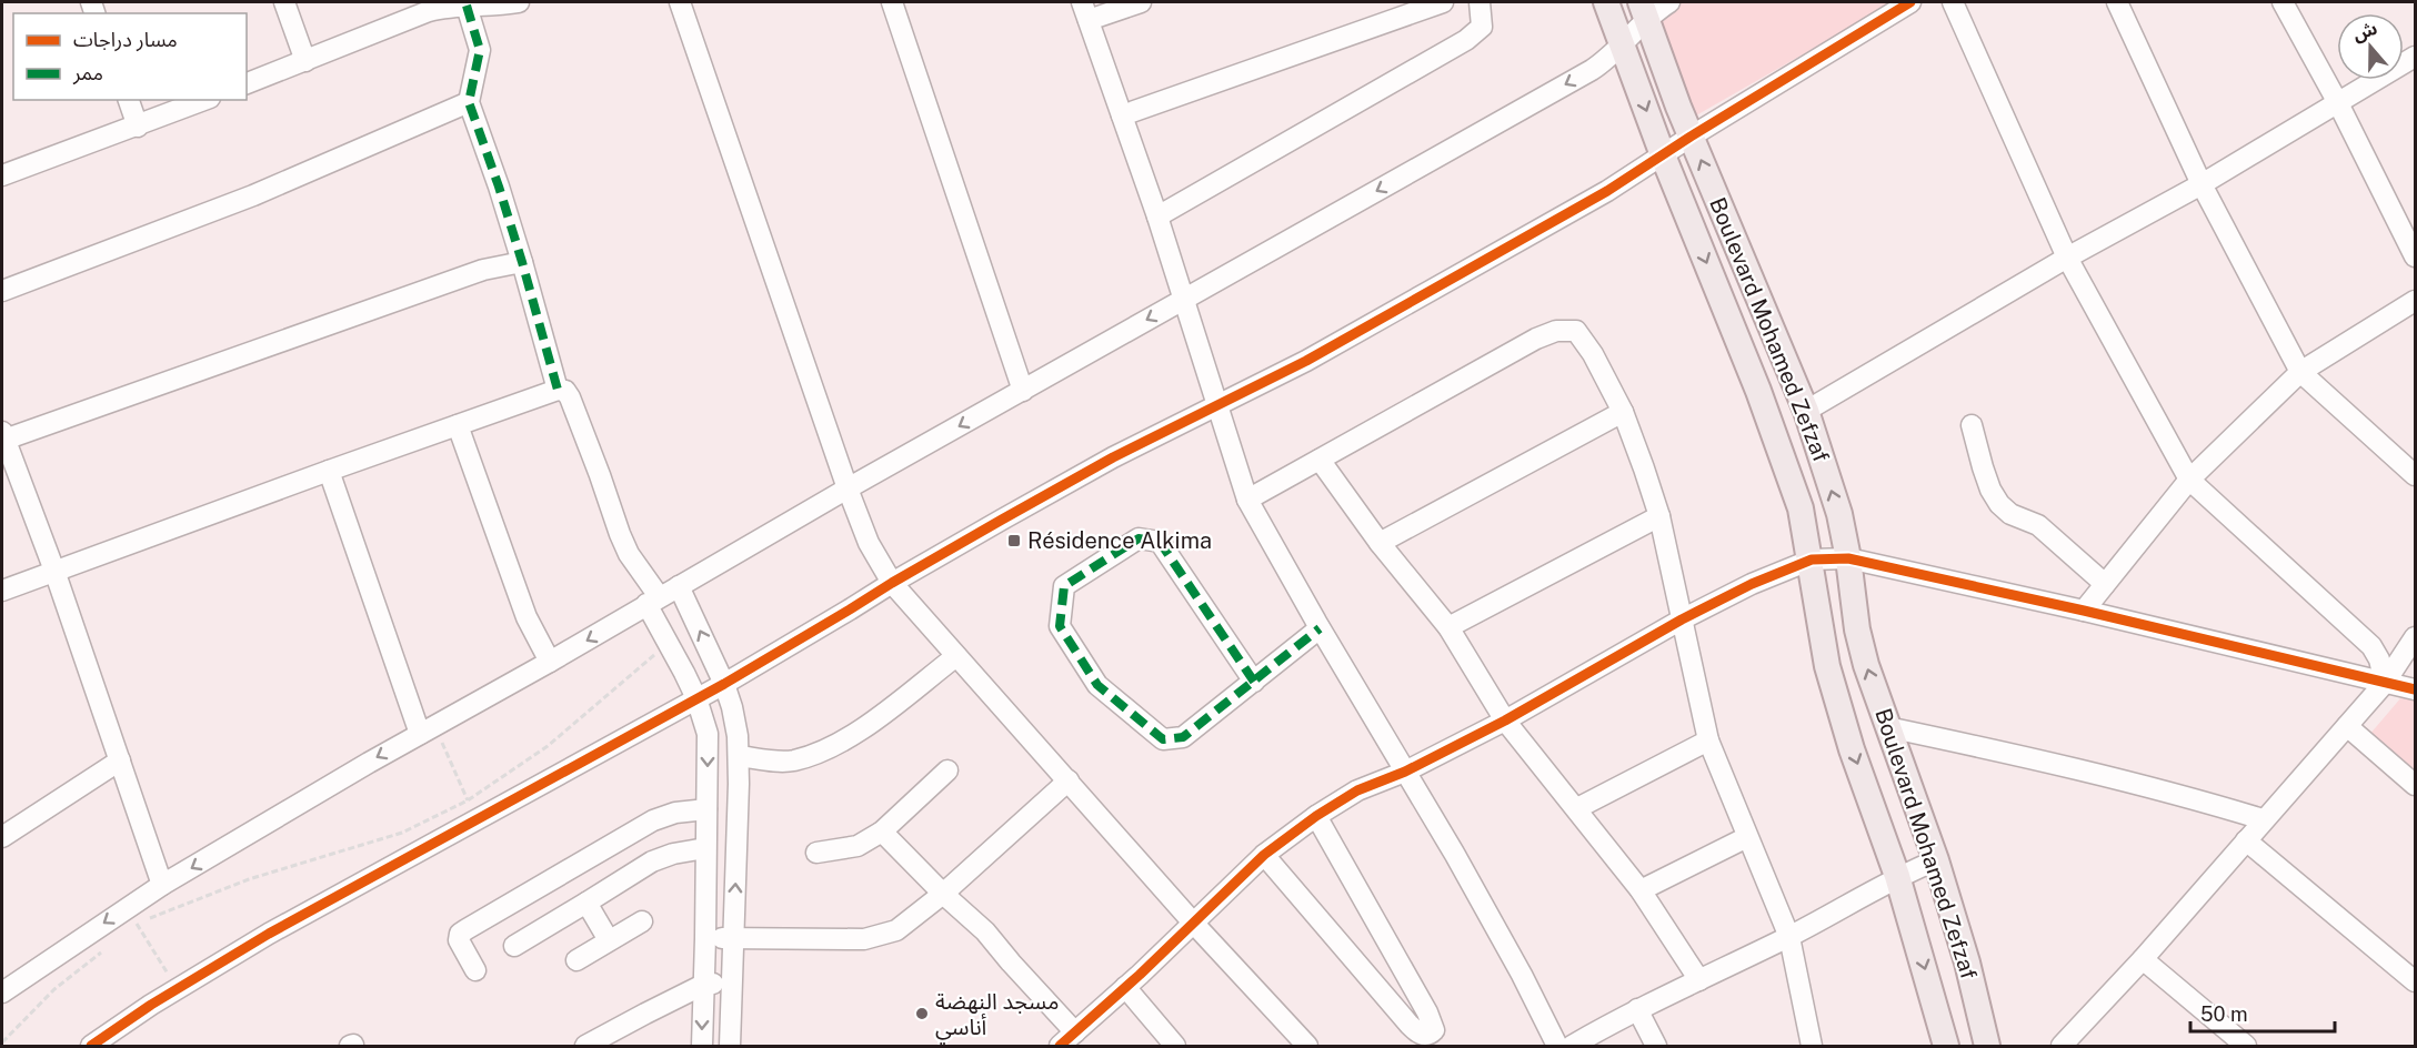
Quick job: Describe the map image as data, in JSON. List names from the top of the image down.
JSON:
{
  "streets": {
    "main road": ["Boulevard Mohamed Zefzaf"]
  },
  "places": {
    "transit": ["Résidence Alkima"],
    "other": ["مسجد النهضة أناسي"]
  },
  "legend": ["مسار دراجات", "ممر"],
  "scale_bar": "50 m",
  "north": "top"
}
